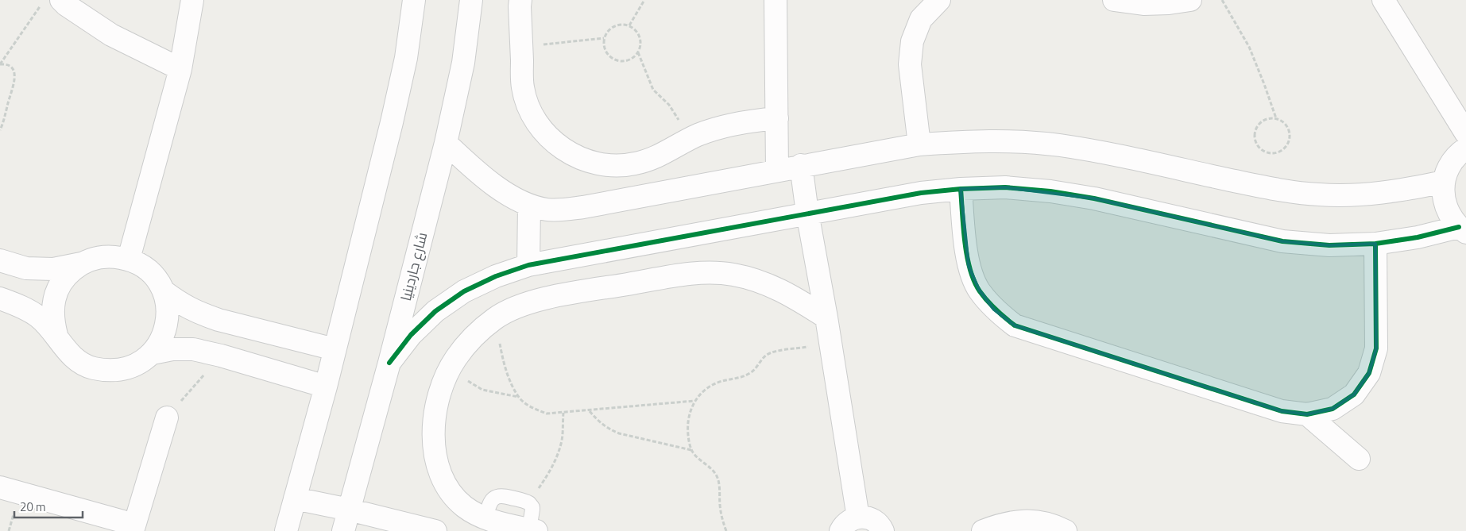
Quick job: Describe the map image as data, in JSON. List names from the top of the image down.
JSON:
{
  "streets": {
    "street": ["شارع جاردينيا"]
  },
  "scale_bar": "20 m"
}
